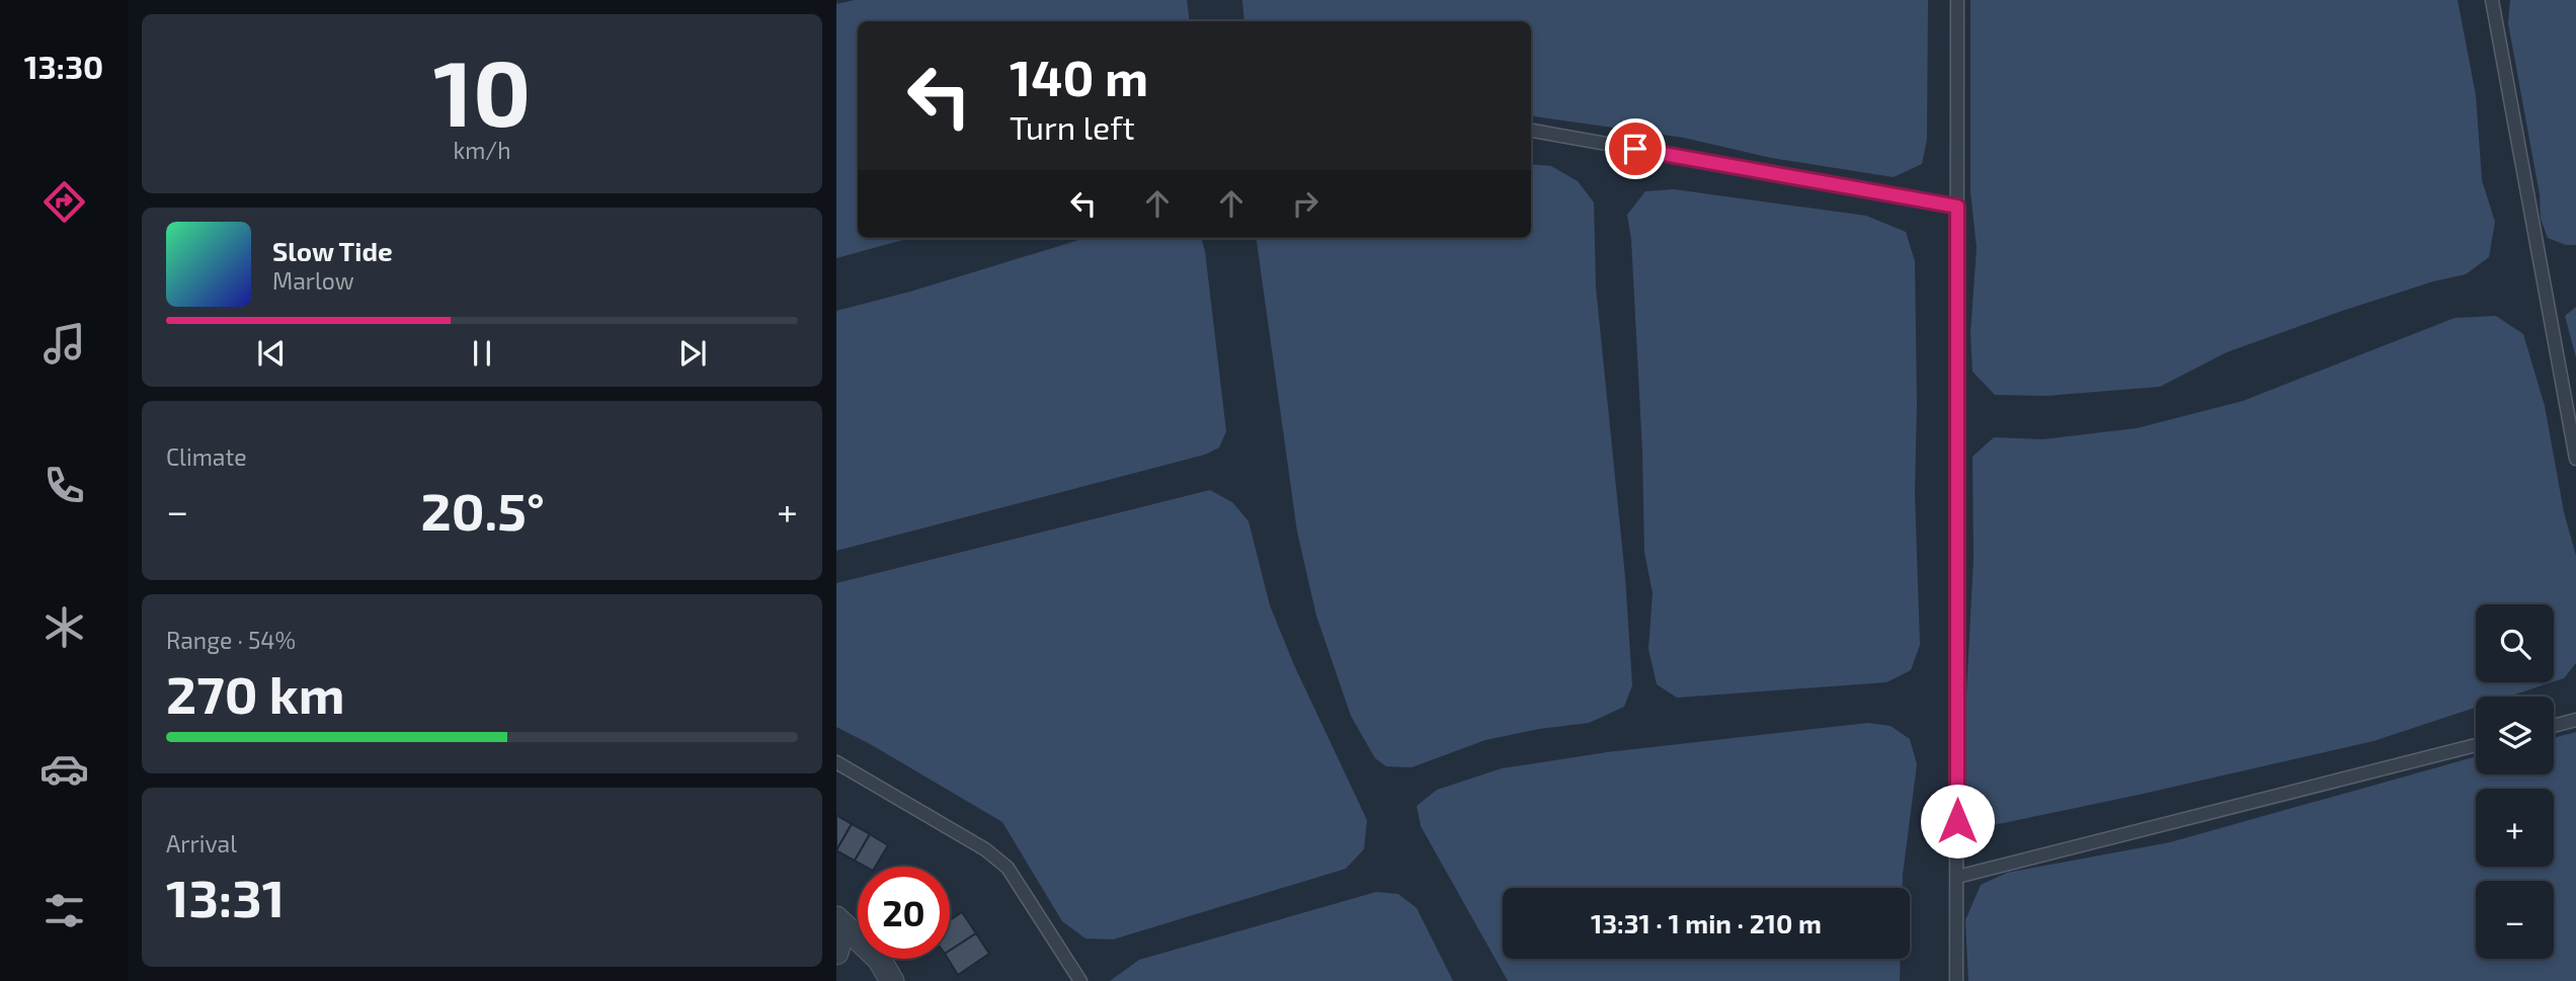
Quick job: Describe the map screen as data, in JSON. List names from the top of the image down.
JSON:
{
  "page": {
    "tabs": "13:30",
    "tile": [
      ["10", "km/h"],
      "Climate",
      ["Range · 54%", "270 km"],
      ["Arrival", "13:31"]
    ],
    "turn": ["140 m", "Turn left"],
    "song": ["Slow Tide", "Marlow"],
    "heat": ["−", "20.5°", "+"],
    "map_buttons": ["+", "−"],
    "limit": "20",
    "trip": "13:31 · 1 min · 210 m"
  }
}
